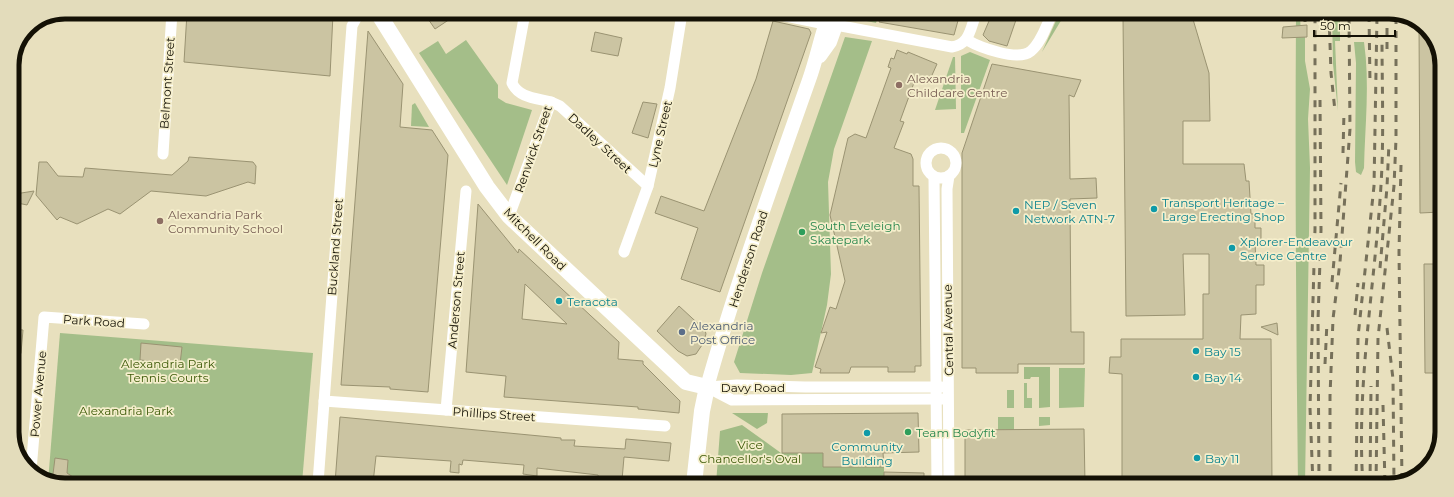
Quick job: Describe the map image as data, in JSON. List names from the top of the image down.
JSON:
{
  "streets": {
    "main road": ["Mitchell Road", "Henderson Road"],
    "street": [
      "Belmont Street",
      "Lyne Street",
      "Dadley Street",
      "Renwick Street",
      "Buckland Street",
      "Anderson Street",
      "Park Road",
      "Central Avenue",
      "Davy Road",
      "Power Avenue",
      "Phillips Street"
    ]
  },
  "crossings": [
    ["Lyne Street", "Dadley Street"],
    ["Dadley Street", "Renwick Street"],
    ["Renwick Street", "Mitchell Road"],
    ["Mitchell Road", "Henderson Road"],
    ["Mitchell Road", "Davy Road"],
    ["Buckland Street", "Phillips Street"],
    ["Henderson Road", "Davy Road"],
    ["Anderson Street", "Phillips Street"],
    ["Park Road", "Power Avenue"],
    ["Central Avenue", "Davy Road"]
  ],
  "parks": ["Alexandria Park Tennis Courts", "Alexandria Park", "Vice Chancellor's Oval"],
  "places": [
    "Alexandria Childcare Centre",
    "Transport Heritage – Large Erecting Shop",
    "NEP / Seven Network ATN-7",
    "Alexandria Park Community School",
    "South Eveleigh Skatepark",
    "Xplorer-Endeavour Service Centre",
    "Teracota",
    "Alexandria Post Office",
    "Bay 15",
    "Bay 14",
    "Team Bodyfit",
    "Community Building",
    "Bay 11"
  ],
  "scale_bar": "50 m"
}
